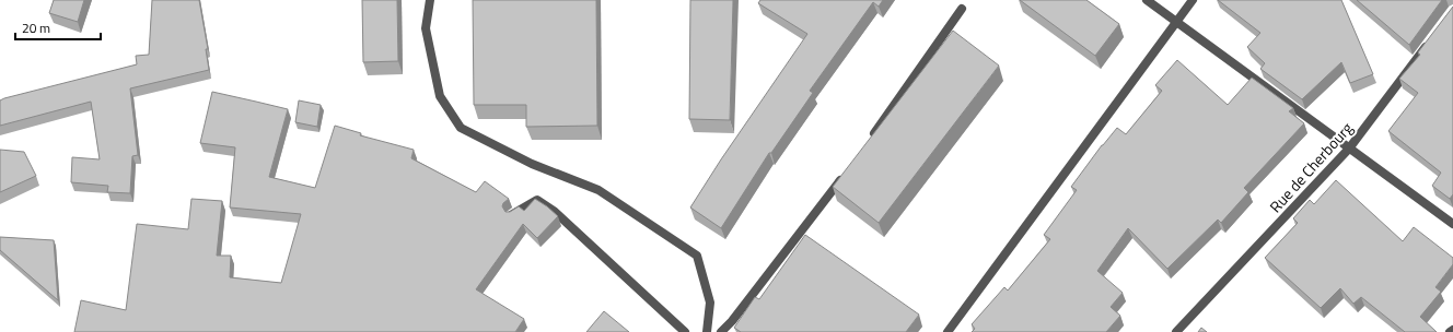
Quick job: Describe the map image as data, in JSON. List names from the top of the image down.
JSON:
{
  "streets": {
    "street": ["Rue de Cherbourg"]
  },
  "scale_bar": "20 m"
}
